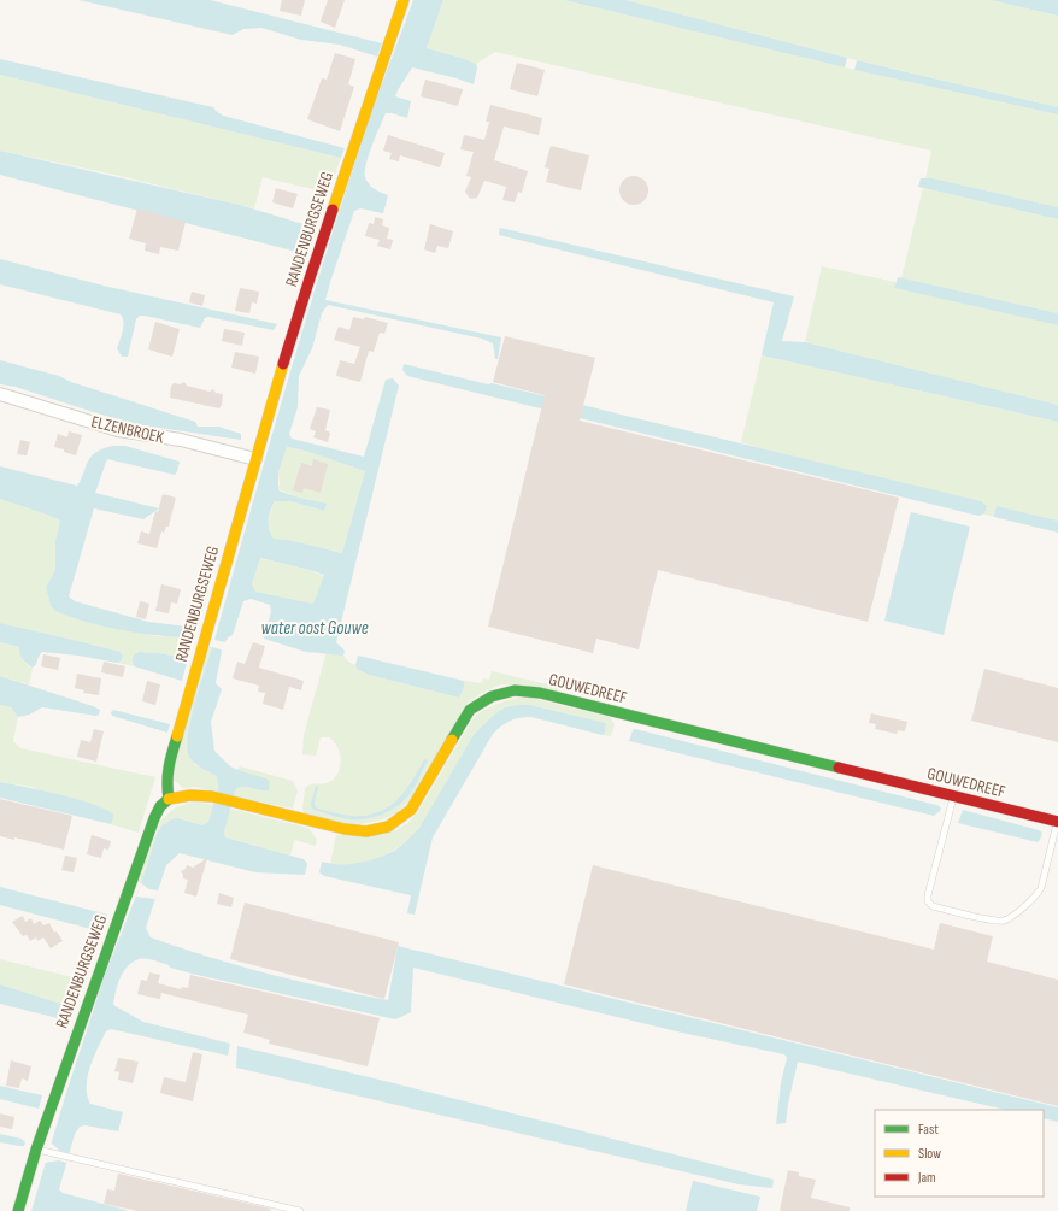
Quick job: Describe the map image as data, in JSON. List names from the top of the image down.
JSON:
{
  "streets": {
    "street": ["RANDENBURGSEWEG", "ELZENBROEK", "GOUWEDREEF"]
  },
  "crossings": [
    ["RANDENBURGSEWEG", "ELZENBROEK"],
    ["RANDENBURGSEWEG", "GOUWEDREEF"]
  ],
  "water": ["water oost Gouwe"],
  "legend": ["Fast", "Slow", "Jam"]
}
